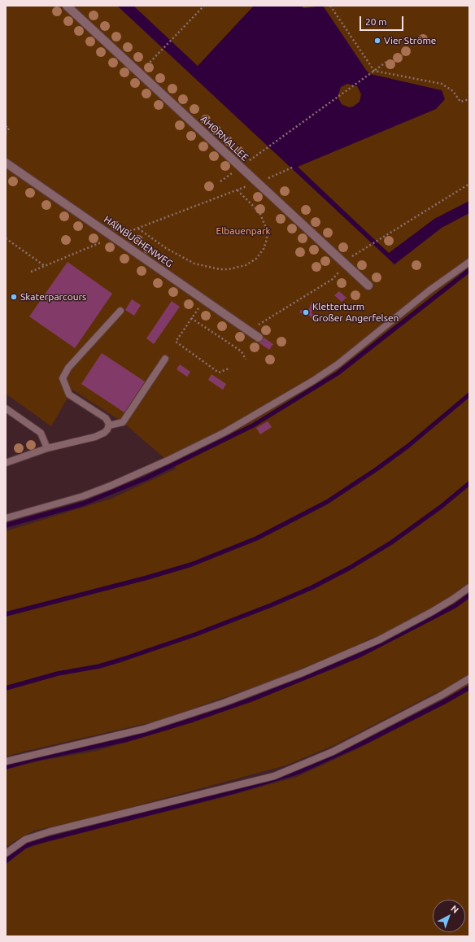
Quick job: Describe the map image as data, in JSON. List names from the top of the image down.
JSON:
{
  "streets": {
    "street": ["AHORNALLEE", "HAINBUCHENWEG"]
  },
  "parks": ["Elbauenpark"],
  "places": ["Vier Ströme", "Skaterparcours", "Kletterturm Großer Angerfelsen"],
  "scale_bar": "20 m",
  "north": "top right"
}
